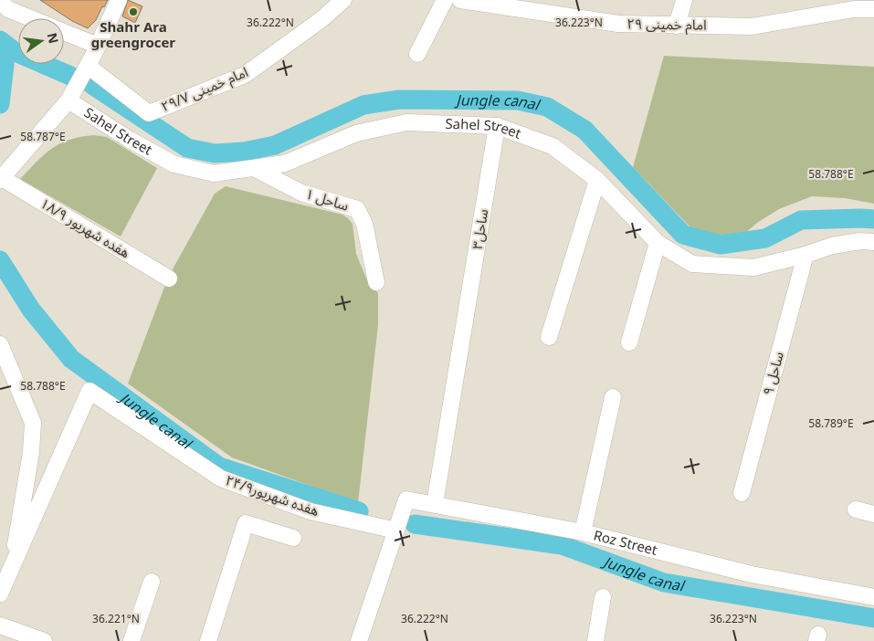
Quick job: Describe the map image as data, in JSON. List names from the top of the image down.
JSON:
{
  "streets": {
    "street": [
      "امام خمینی ۲۹",
      "امام خمینی ۲۹/۷",
      "Sahel Street",
      "ساحل ۱",
      "هفده شهریور ۱۸/۹",
      "ساحل۳",
      "ساحل ۹",
      "هفده شهریور۲۴/۹",
      "Roz Street"
    ]
  },
  "crossings": [
    ["Sahel Street", "ساحل ۱"],
    ["Sahel Street", "ساحل۳"],
    ["Sahel Street", "ساحل ۹"],
    ["ساحل۳", "Roz Street"],
    ["هفده شهریور۲۴/۹", "Roz Street"]
  ],
  "water": ["Jungle canal"],
  "places": ["Shahr Ara greengrocer"],
  "north": "right",
  "coordinates": [
    "36.222°N",
    "36.223°N",
    "58.787°E",
    "58.788°E",
    "58.789°E",
    "36.221°N"
  ]
}
